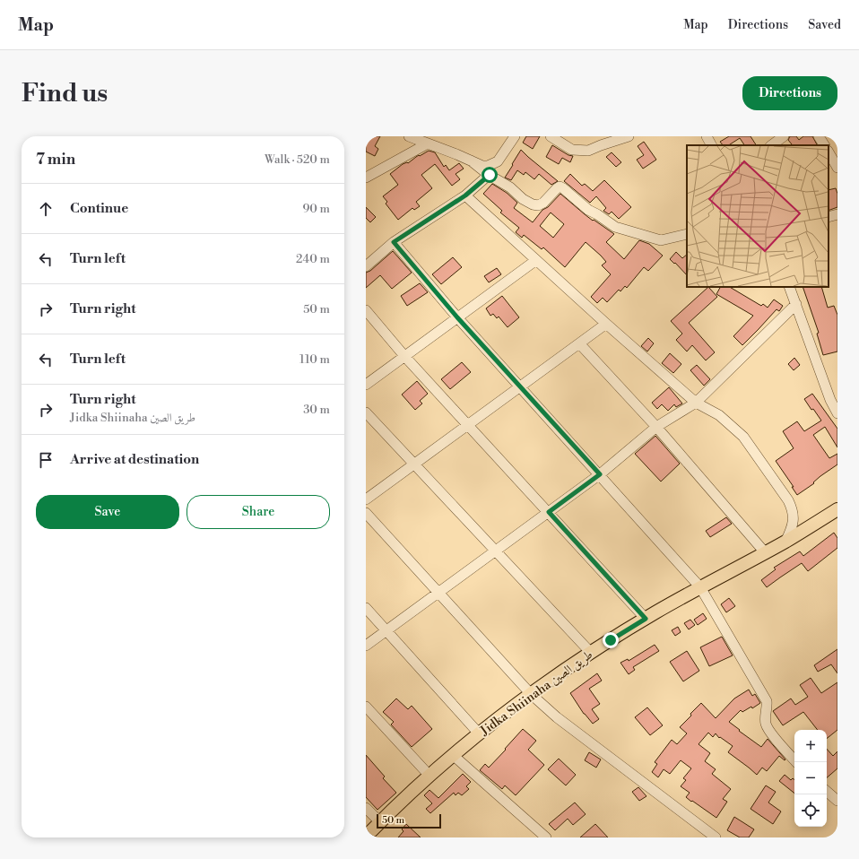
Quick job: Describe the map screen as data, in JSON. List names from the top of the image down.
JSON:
{
  "streets": {
    "main road": ["Jidka Shiinaha طريق الصين"]
  },
  "scale_bar": "50 m",
  "page": {
    "header": "Map",
    "nav": ["Map", "Directions", "Saved"],
    "buttons": [
      "Directions",
      ["Save", "Share"]
    ],
    "title": "Find us",
    "heading": ["7 min", "Walk · 520 m"],
    "list": [
      ["Continue", "90 m"],
      ["Turn left", "240 m"],
      ["Turn right", "50 m"],
      ["Turn left", "110 m"],
      ["Turn right", "Jidka Shiinaha طريق الصين", "30 m"],
      "Arrive at destination"
    ],
    "map_buttons": ["+", "−"],
    "scale": "50 m"
  }
}
